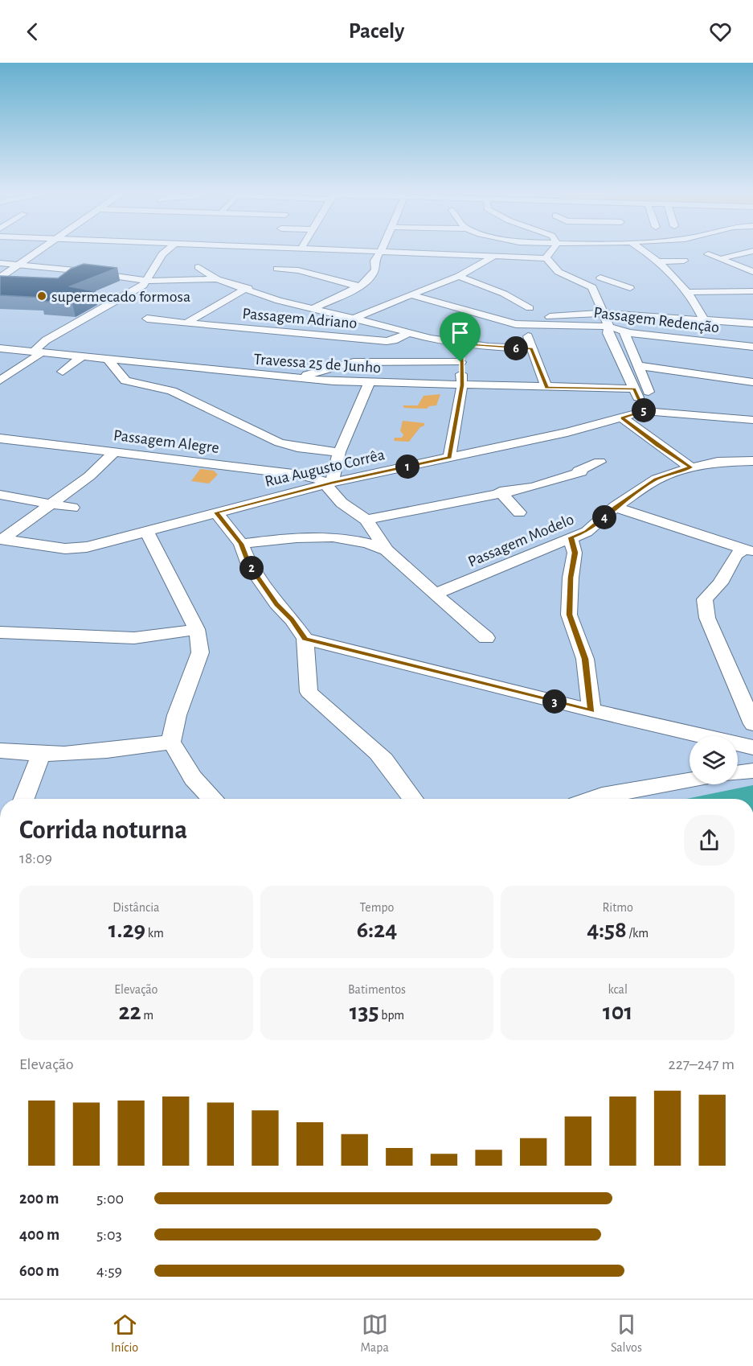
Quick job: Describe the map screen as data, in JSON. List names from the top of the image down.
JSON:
{
  "streets": {
    "street": [
      "Passagem Adriano",
      "Passagem Redenção",
      "Travessa 25 de Junho",
      "Passagem Alegre",
      "Rua Augusto Corrêa",
      "Passagem Modelo"
    ]
  },
  "crossings": [
    ["Passagem Alegre", "Rua Augusto Corrêa"]
  ],
  "places": ["supermecado formosa"],
  "page": {
    "header": "Pacely",
    "pins": [
      "6",
      "5",
      "1",
      "4",
      "2",
      "3"
    ],
    "heading": ["Corrida noturna", "18:09"],
    "stats": [
      ["Distância", "1.29 km"],
      ["Tempo", "6:24"],
      ["Ritmo", "4:58 /km"],
      ["Elevação", "22 m"],
      ["Batimentos", "135 bpm"],
      ["kcal", "101"]
    ],
    "chart": ["Elevação", "227–247 m"],
    "list": [
      {
        "name": "200 m",
        "note": "5:00"
      },
      {
        "name": "400 m",
        "note": "5:03"
      },
      {
        "name": "600 m",
        "note": "4:59"
      }
    ],
    "tabs": ["Início", "Mapa", "Salvos"]
  }
}
